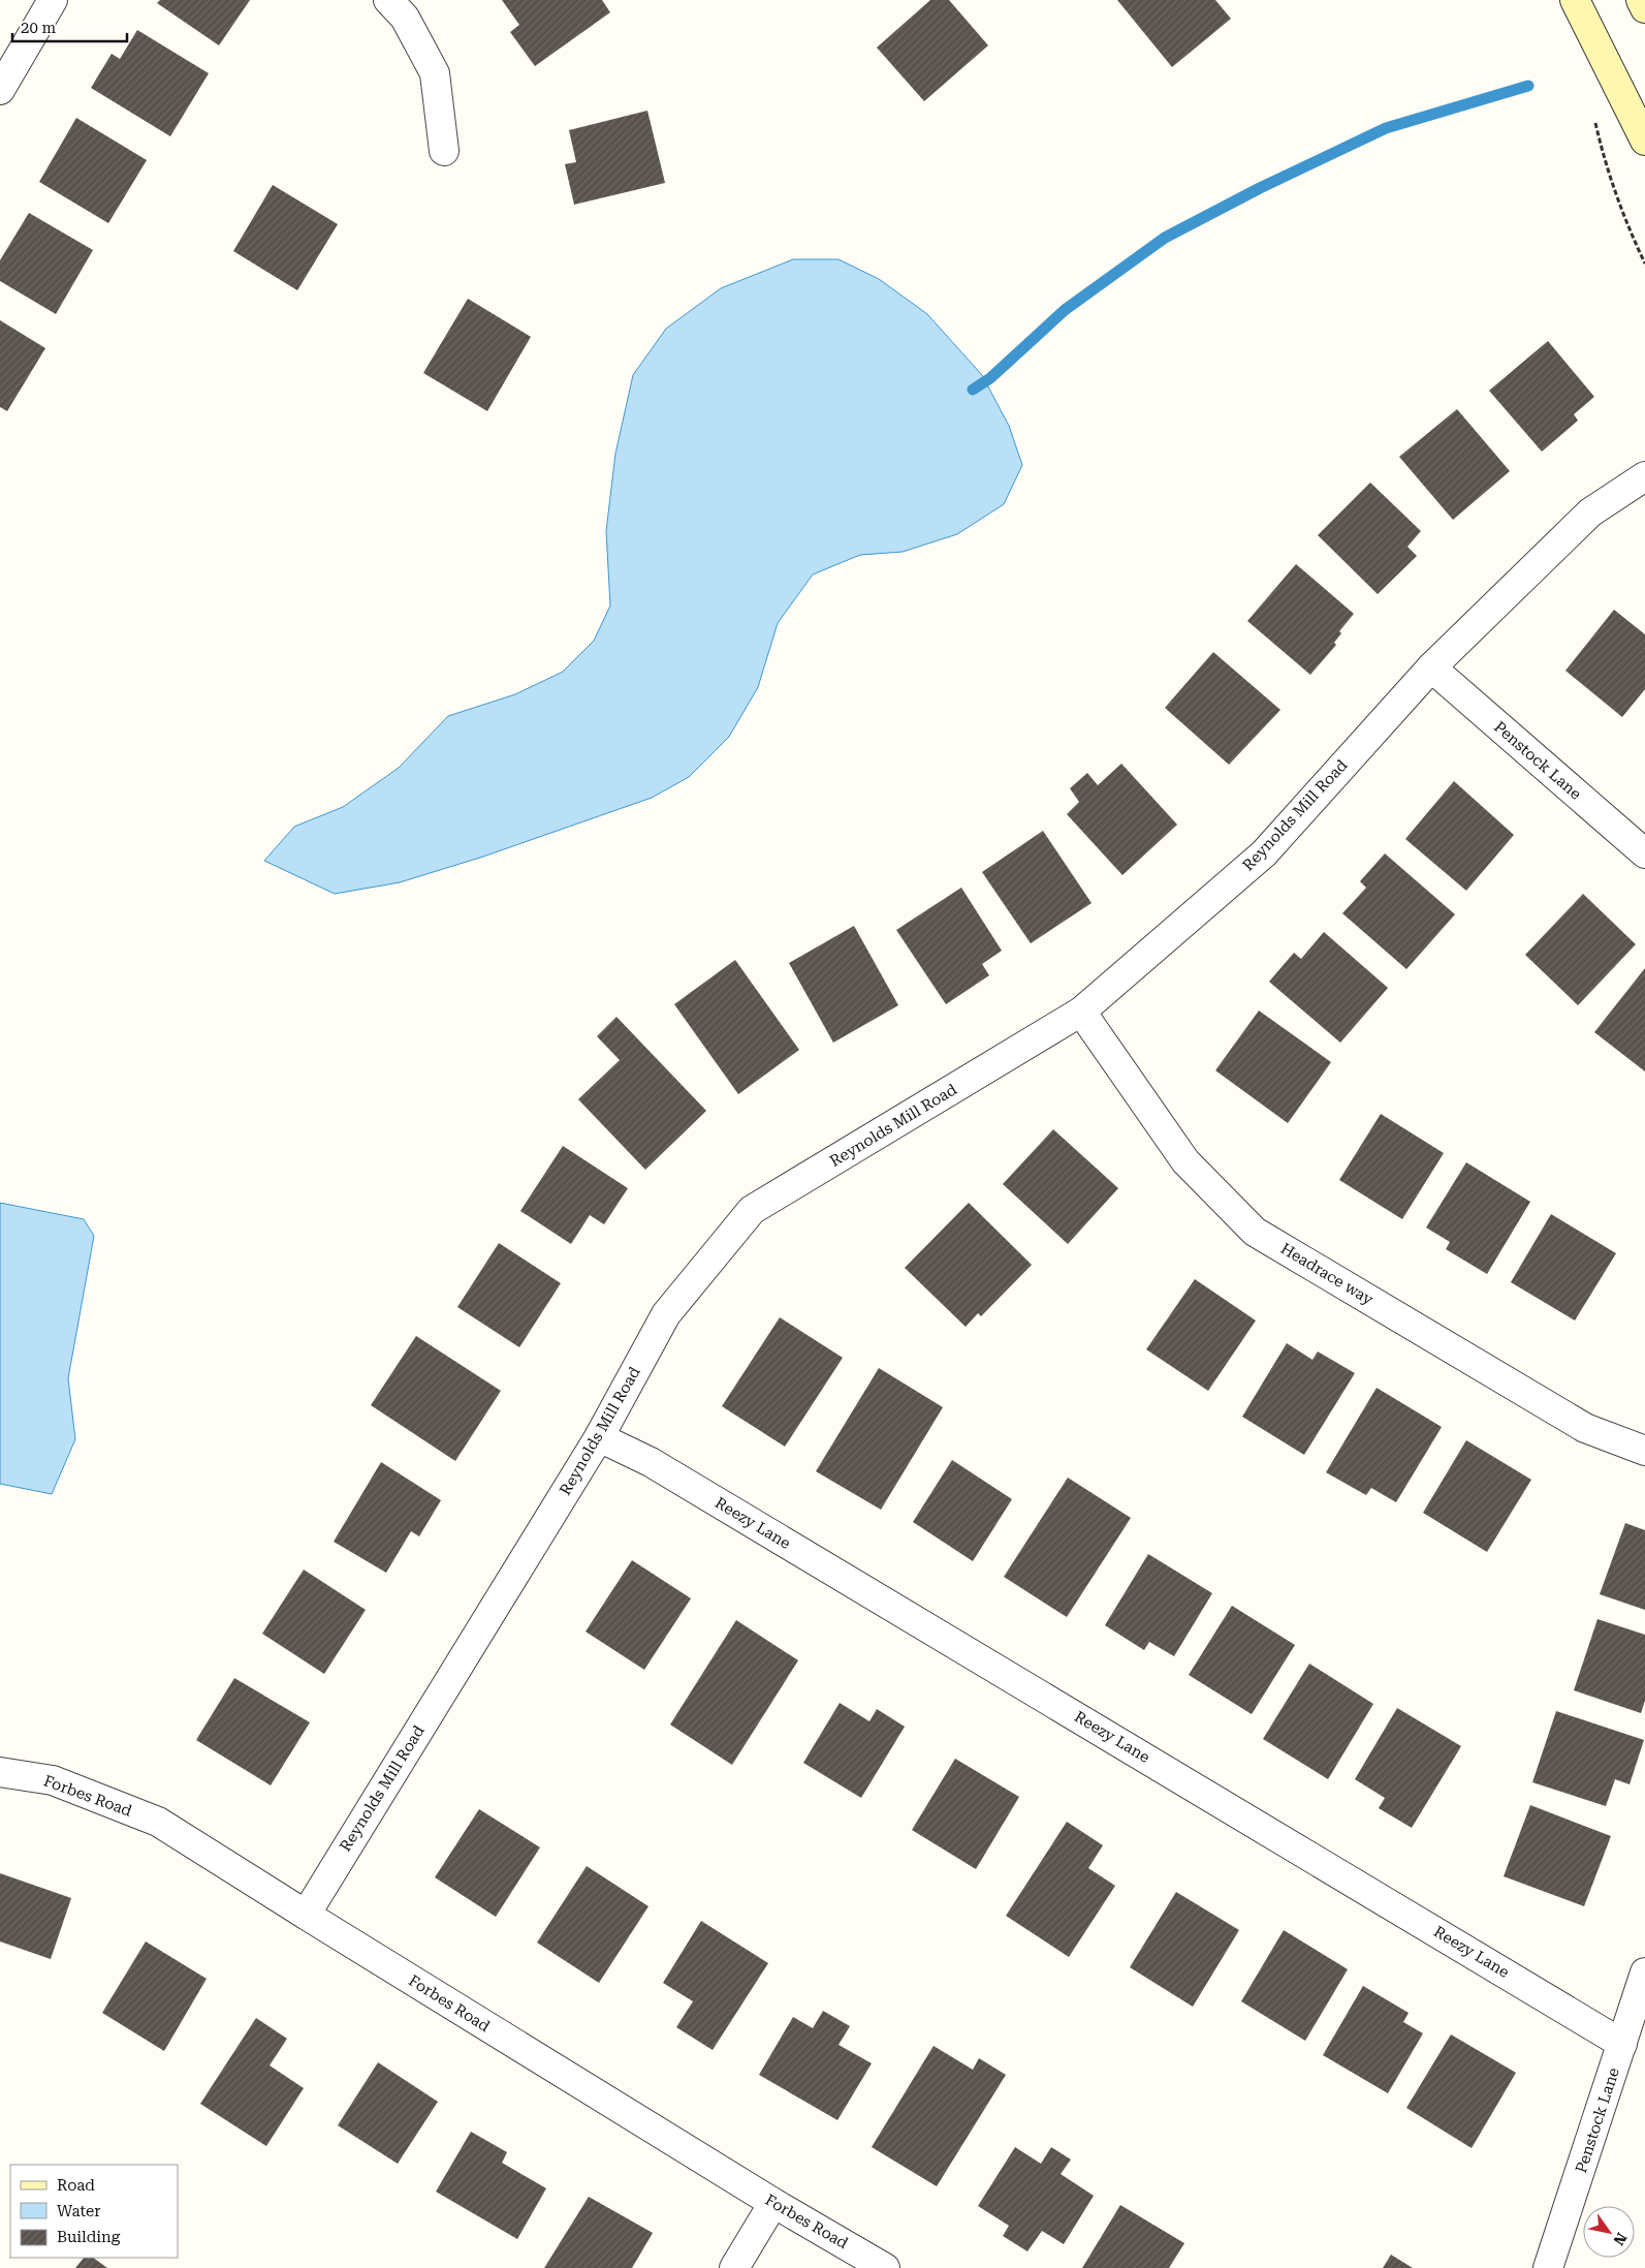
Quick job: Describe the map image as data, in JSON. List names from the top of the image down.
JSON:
{
  "streets": {
    "street": [
      "Penstock Lane",
      "Reynolds Mill Road",
      "Headrace way",
      "Reezy Lane",
      "Forbes Road"
    ]
  },
  "crossings": [
    ["Penstock Lane", "Reynolds Mill Road"],
    ["Penstock Lane", "Reezy Lane"],
    ["Reynolds Mill Road", "Headrace way"],
    ["Reynolds Mill Road", "Reezy Lane"],
    ["Reynolds Mill Road", "Forbes Road"]
  ],
  "legend": ["Road", "Water", "Building"],
  "scale_bar": "20 m",
  "north": "bottom right"
}
